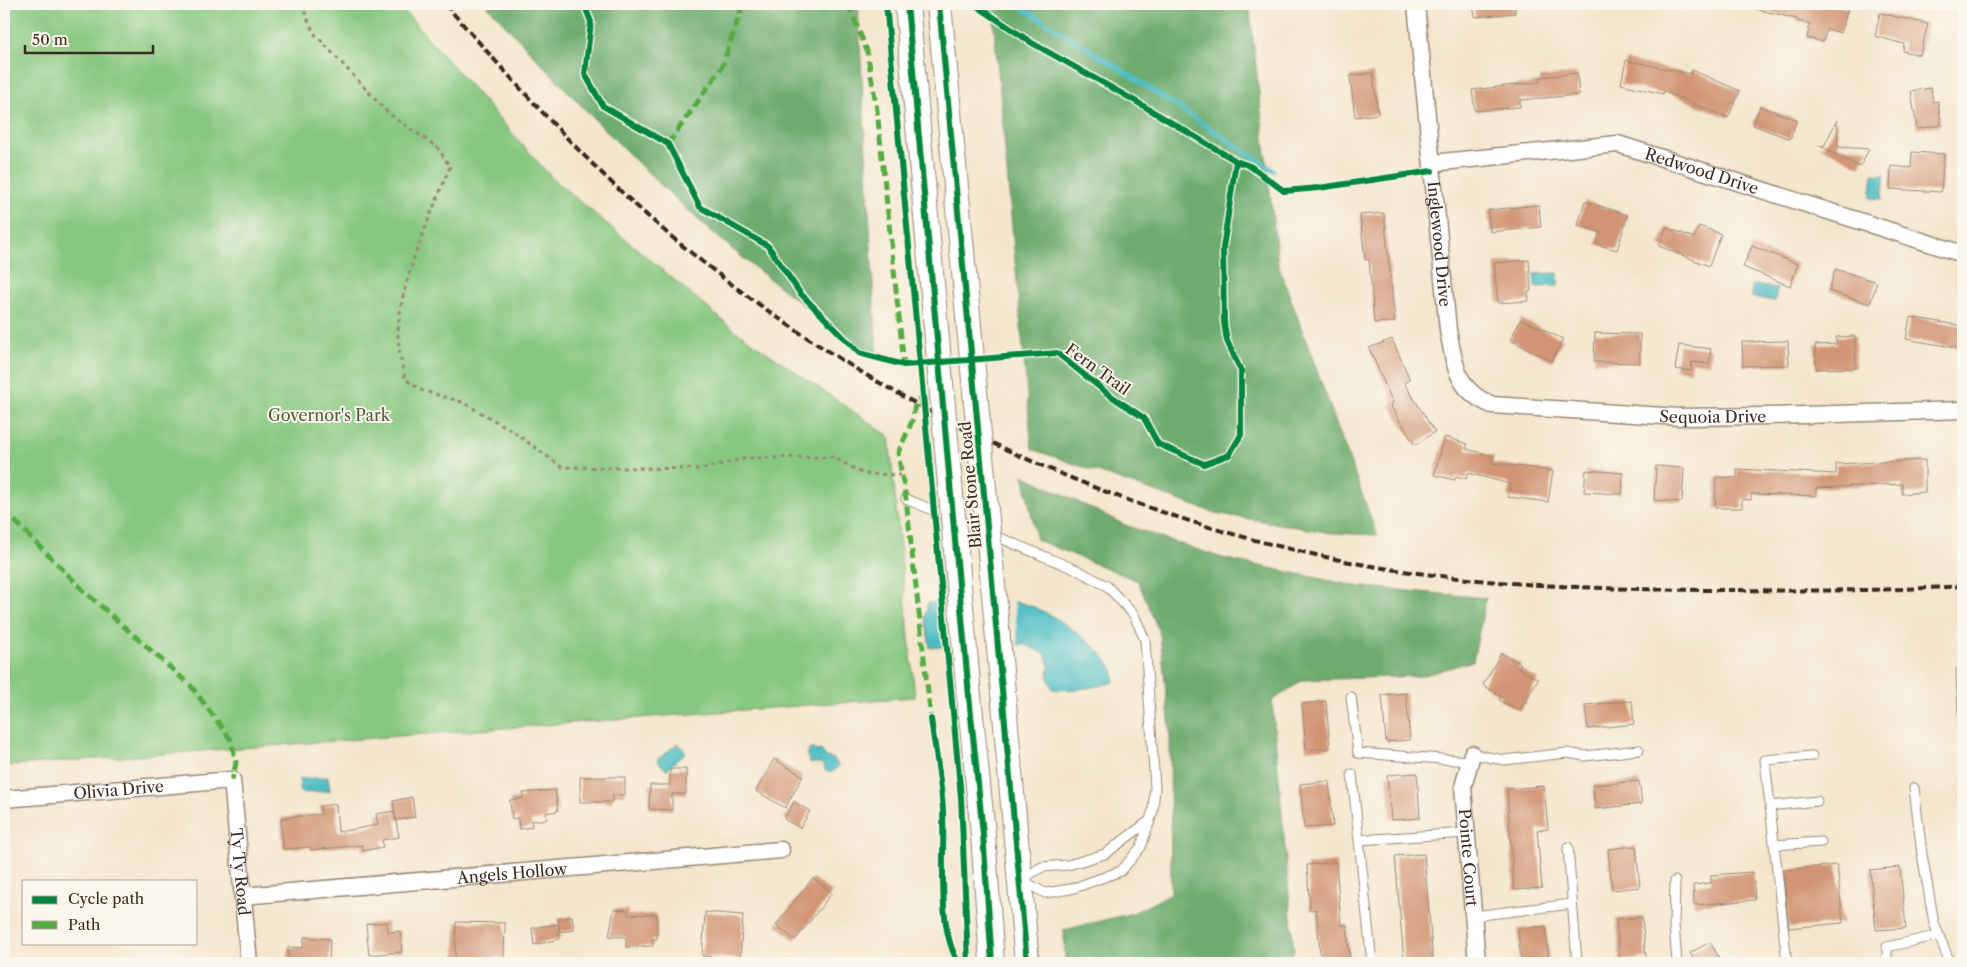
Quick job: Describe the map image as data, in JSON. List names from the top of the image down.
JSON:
{
  "streets": {
    "main road": ["Blair Stone Road"],
    "street": [
      "Redwood Drive",
      "Inglewood Drive",
      "Sequoia Drive",
      "Olivia Drive",
      "Pointe Court",
      "Ty Ty Road",
      "Angels Hollow"
    ],
    "cycle path": ["Fern Trail"]
  },
  "crossings": [
    ["Redwood Drive", "Inglewood Drive"],
    ["Inglewood Drive", "Sequoia Drive"],
    ["Olivia Drive", "Ty Ty Road"],
    ["Ty Ty Road", "Angels Hollow"]
  ],
  "parks": ["Governor's Park"],
  "legend": ["Cycle path", "Path"],
  "scale_bar": "50 m"
}
